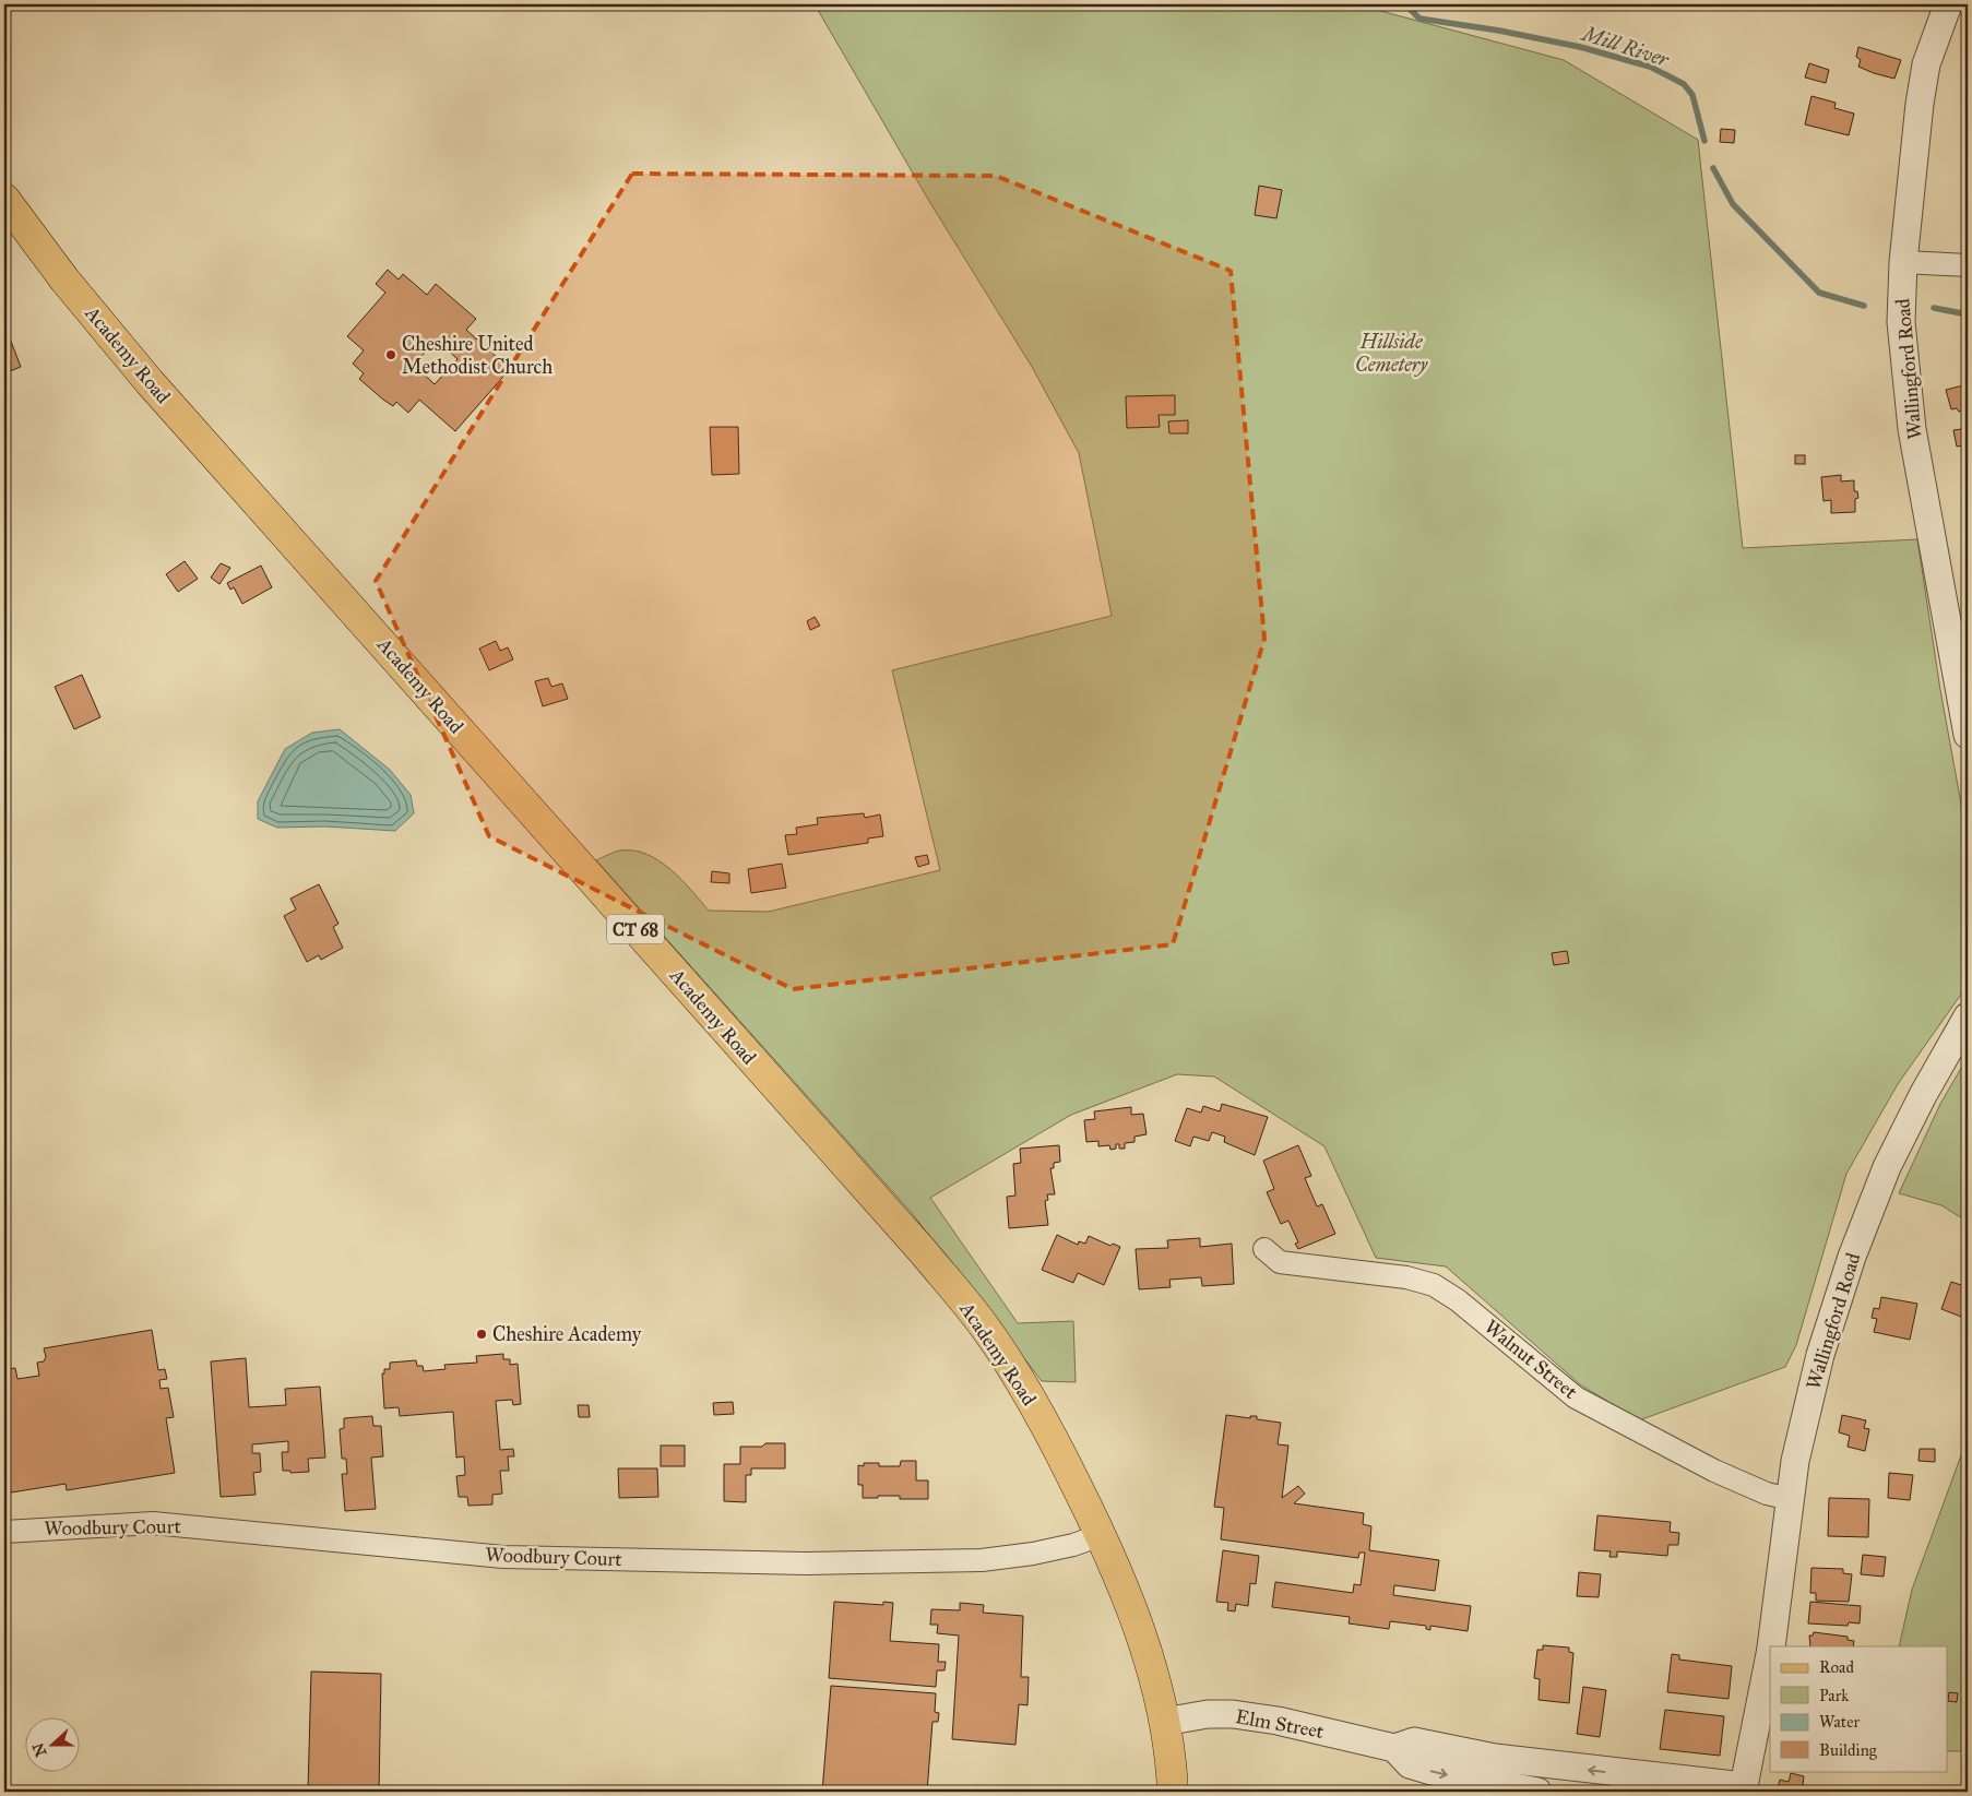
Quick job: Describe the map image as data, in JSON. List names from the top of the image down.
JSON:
{
  "streets": {
    "main road": ["Academy Road", "CT 68"],
    "street": [
      "Wallingford Road",
      "Walnut Street",
      "Woodbury Court",
      "Elm Street"
    ]
  },
  "crossings": [
    ["Academy Road", "Woodbury Court"],
    ["Academy Road", "Elm Street"],
    ["Wallingford Road", "Walnut Street"],
    ["Wallingford Road", "Elm Street"]
  ],
  "water": ["Mill River"],
  "parks": ["Hillside Cemetery"],
  "places": ["Cheshire United Methodist Church", "Cheshire Academy"],
  "legend": [
    "Road",
    "Park",
    "Water",
    "Building"
  ],
  "north": "left"
}
